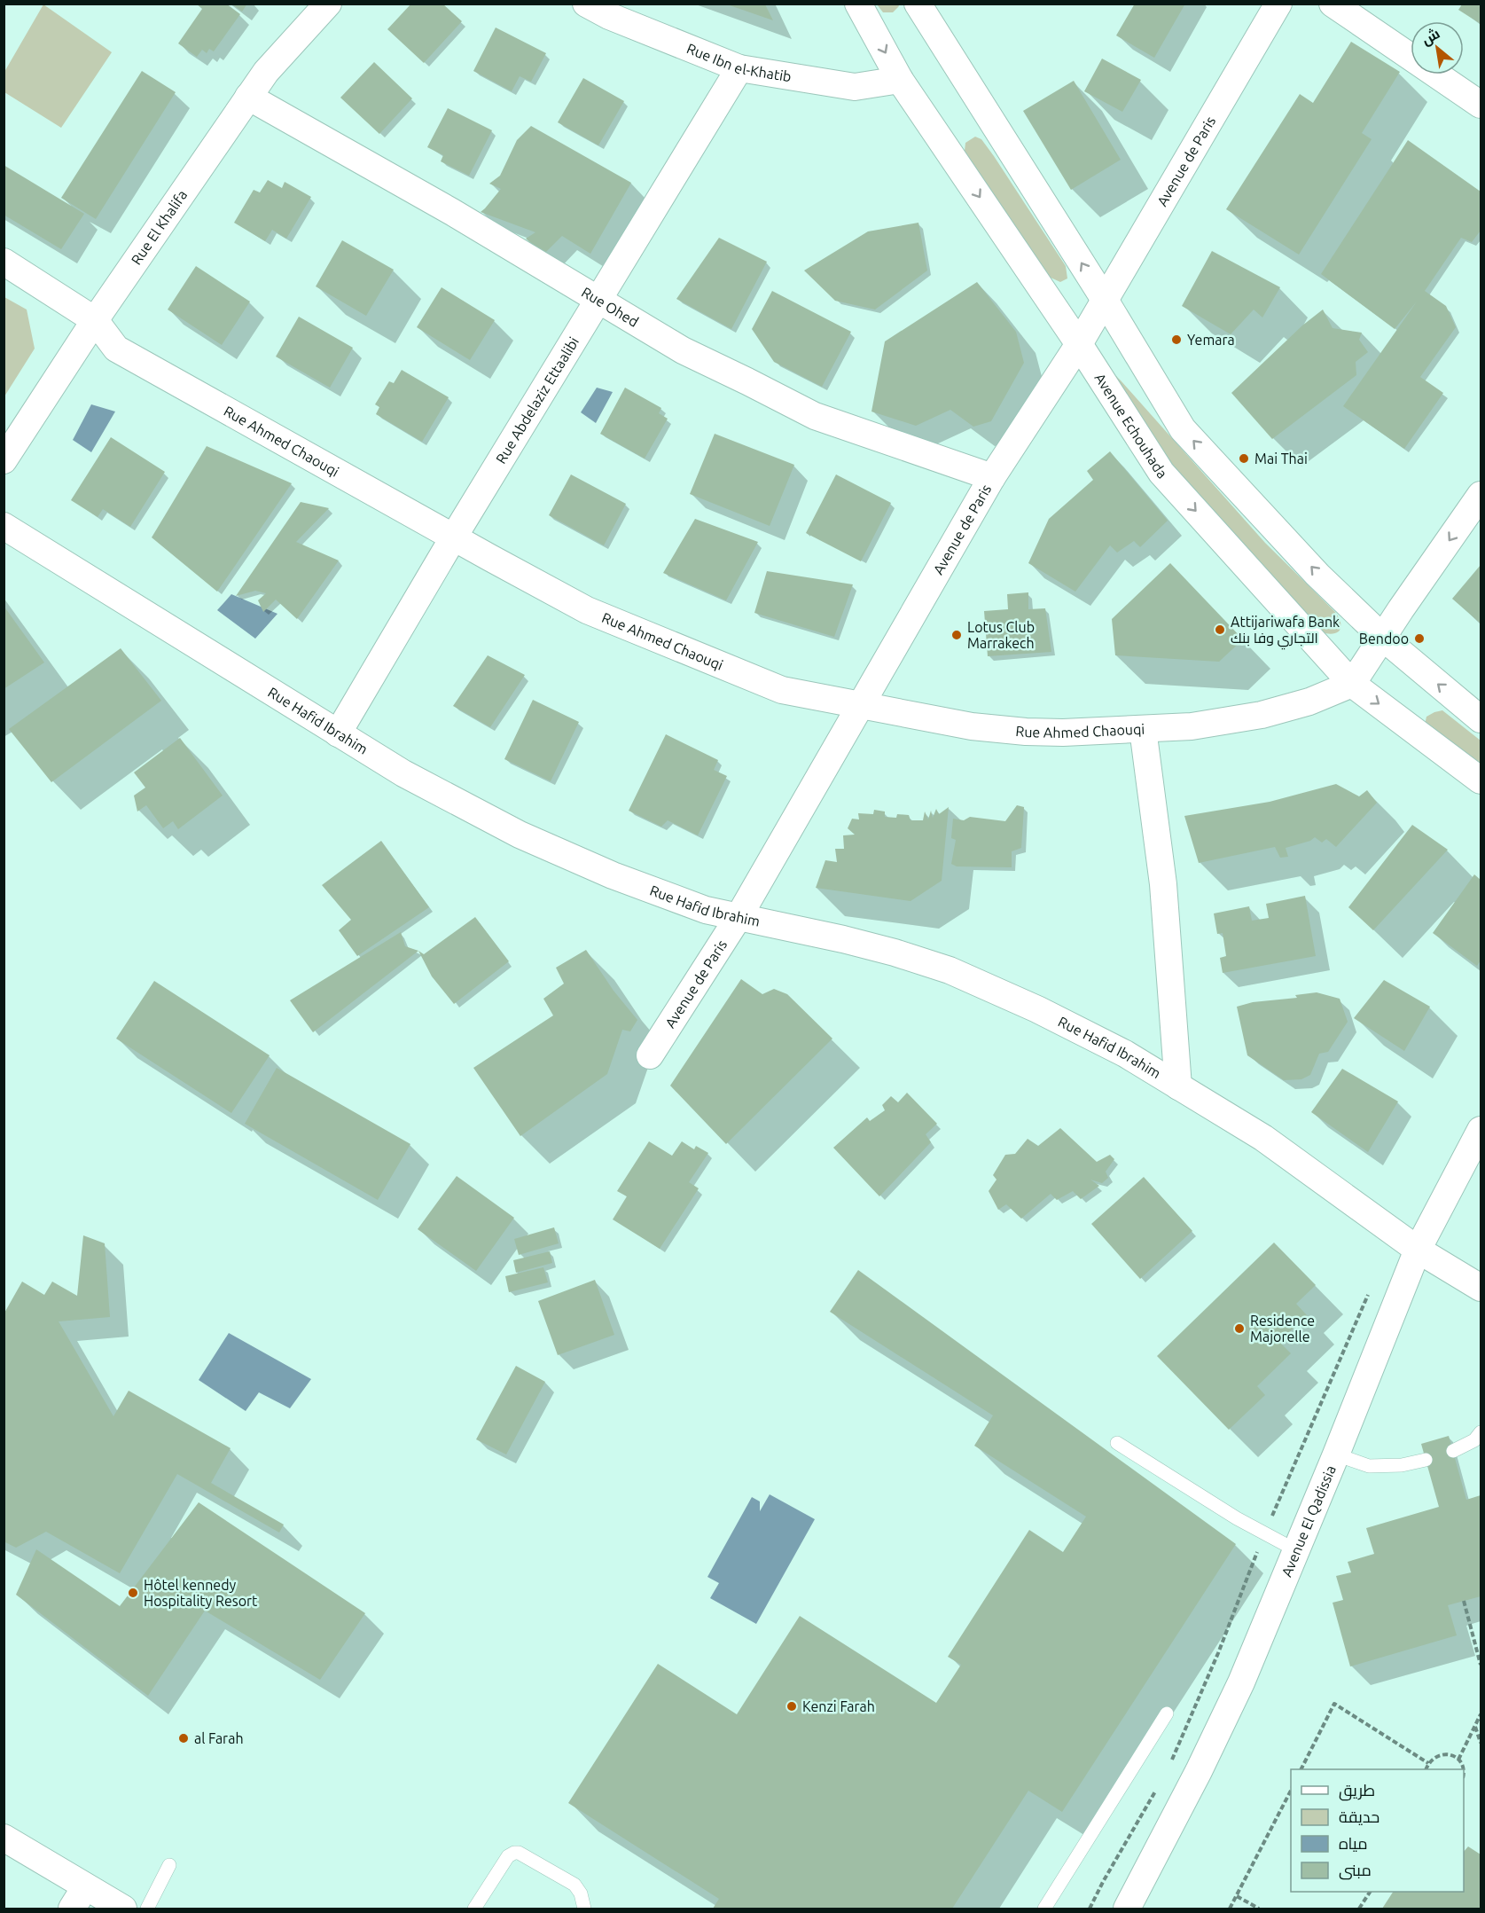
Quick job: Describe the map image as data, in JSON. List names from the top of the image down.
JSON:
{
  "streets": {
    "street": [
      "Rue Ibn el-Khatib",
      "Avenue de Paris",
      "Rue El Khalifa",
      "Rue Ohed",
      "Rue Abdelaziz Ettaalibi",
      "Avenue Echouhada",
      "Rue Ahmed Chaouqi",
      "Rue Hafid Ibrahim",
      "Avenue El Qadissia"
    ]
  },
  "crossings": [
    ["Rue Ibn el-Khatib", "Rue Abdelaziz Ettaalibi"],
    ["Rue Ibn el-Khatib", "Avenue Echouhada"],
    ["Avenue de Paris", "Rue Ohed"],
    ["Avenue de Paris", "Avenue Echouhada"],
    ["Avenue de Paris", "Rue Ahmed Chaouqi"],
    ["Avenue de Paris", "Rue Hafid Ibrahim"],
    ["Rue El Khalifa", "Rue Ohed"],
    ["Rue El Khalifa", "Rue Ahmed Chaouqi"],
    ["Rue Ohed", "Rue Abdelaziz Ettaalibi"],
    ["Rue Abdelaziz Ettaalibi", "Rue Ahmed Chaouqi"],
    ["Rue Abdelaziz Ettaalibi", "Rue Hafid Ibrahim"],
    ["Avenue Echouhada", "Rue Ahmed Chaouqi"],
    ["Rue Hafid Ibrahim", "Avenue El Qadissia"]
  ],
  "places": [
    "Yemara",
    "Mai Thai",
    "Attijariwafa Bank التجاري وفا بنك",
    "Lotus Club Marrakech",
    "Bendoo",
    "Residence Majorelle",
    "Hôtel kennedy Hospitality Resort",
    "Kenzi Farah",
    "al Farah"
  ],
  "legend": [
    "طريق",
    "حديقة",
    "مياه",
    "مبنى"
  ],
  "north": "top left"
}
